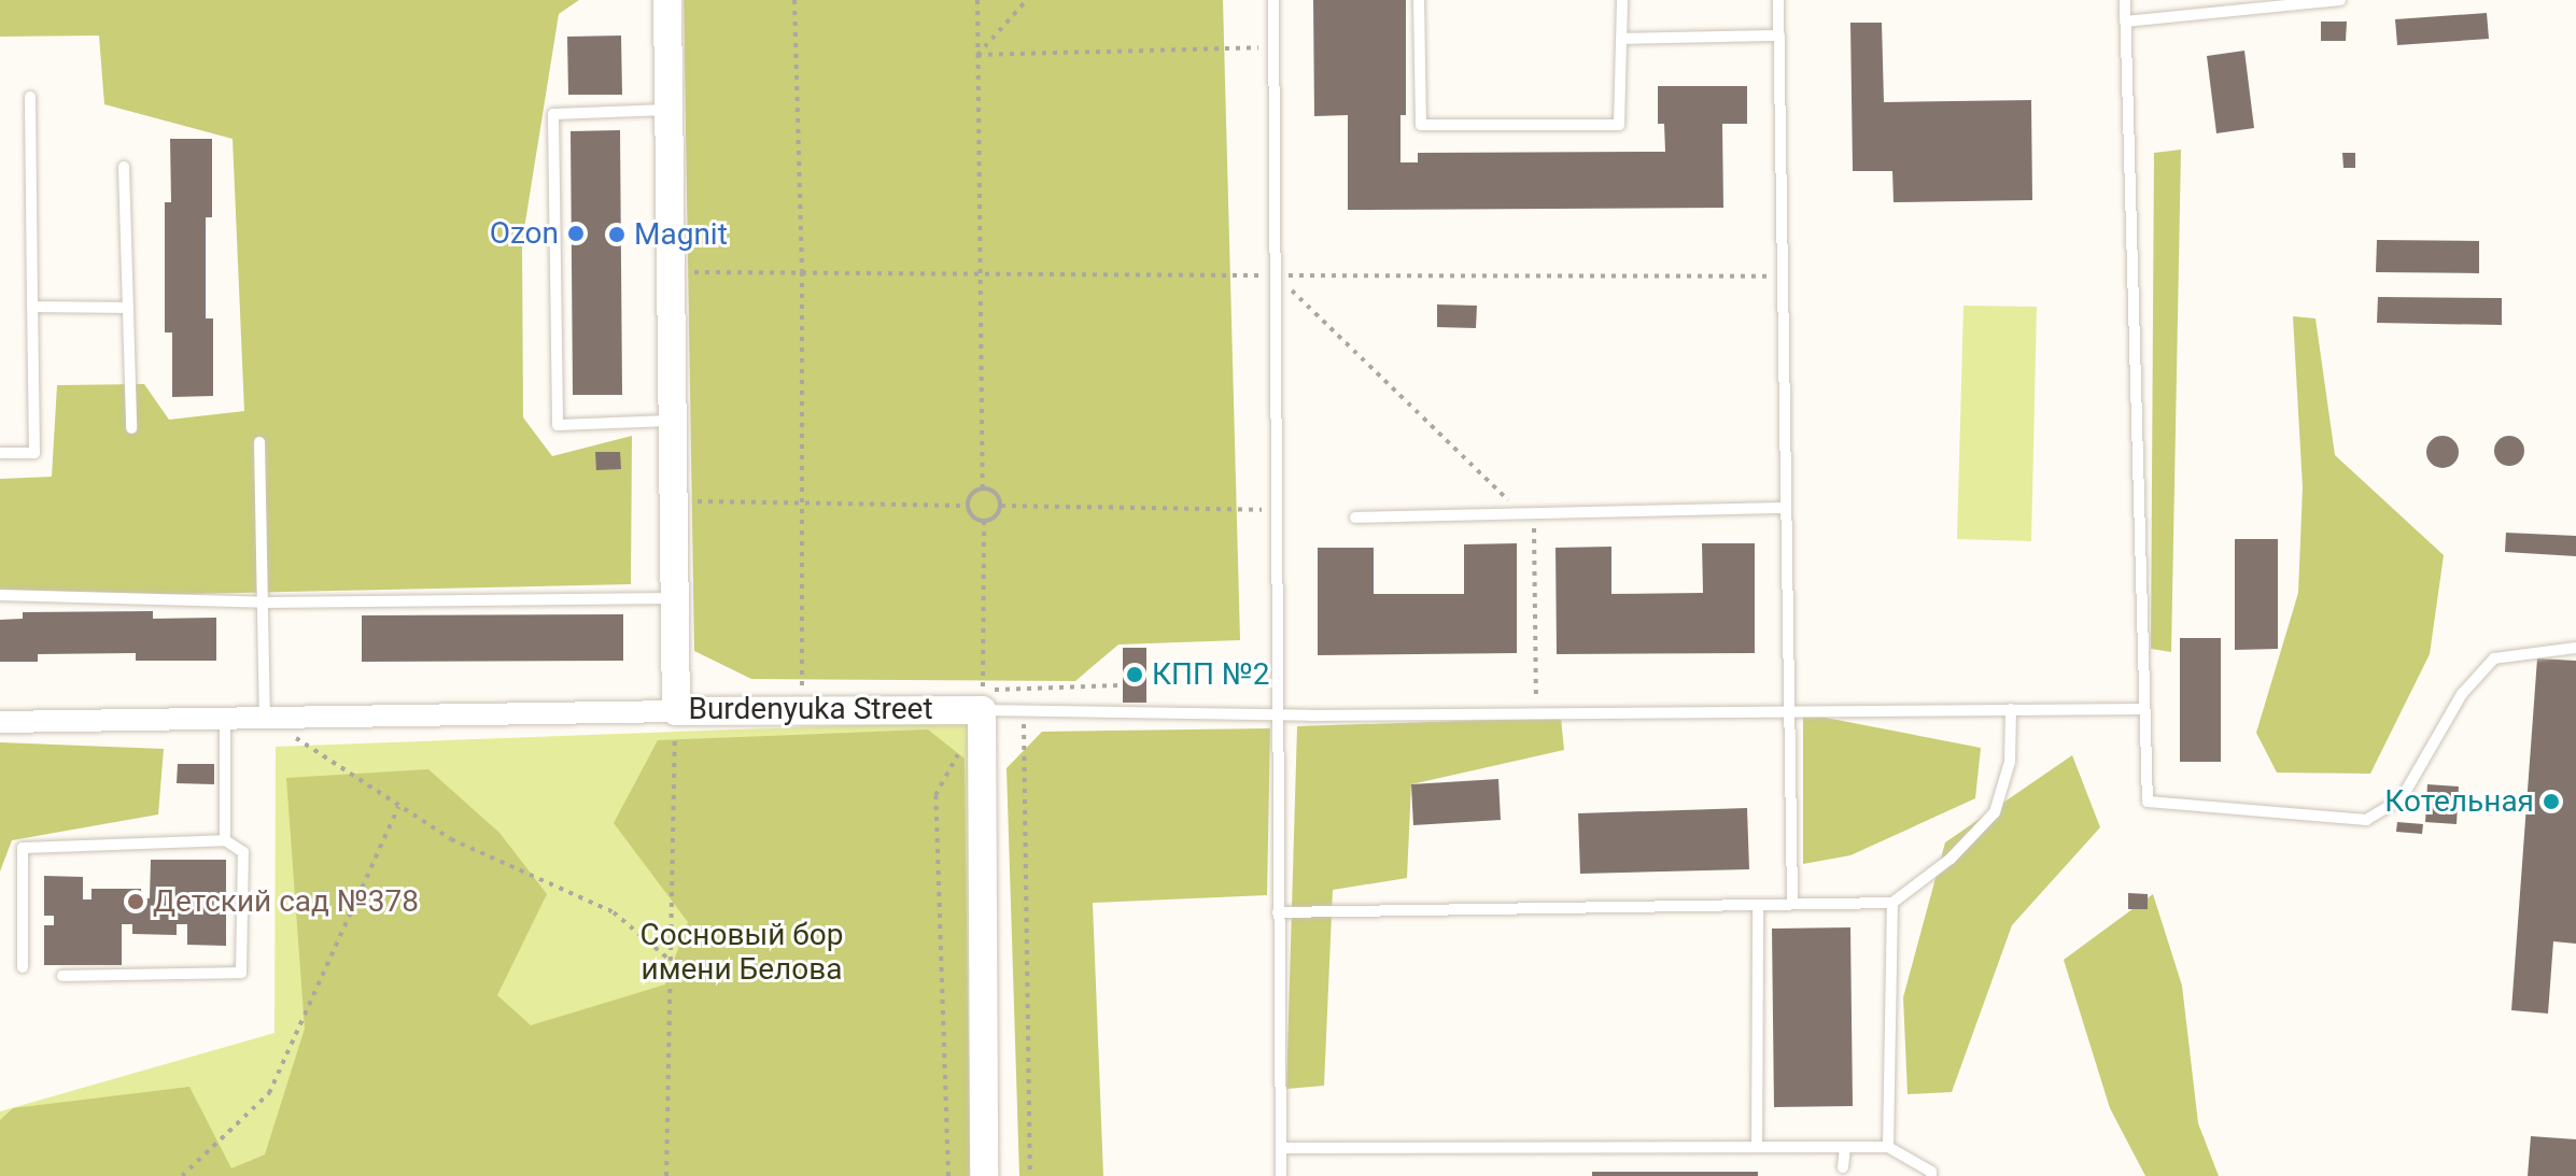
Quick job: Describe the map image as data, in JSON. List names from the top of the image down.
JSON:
{
  "streets": {
    "street": ["Burdenyuka Street"]
  },
  "parks": ["Сосновый бор имени Белова"],
  "places": [
    "Ozon",
    "Magnit",
    "КПП №2",
    "Котельная",
    "Детский сад №378"
  ]
}
